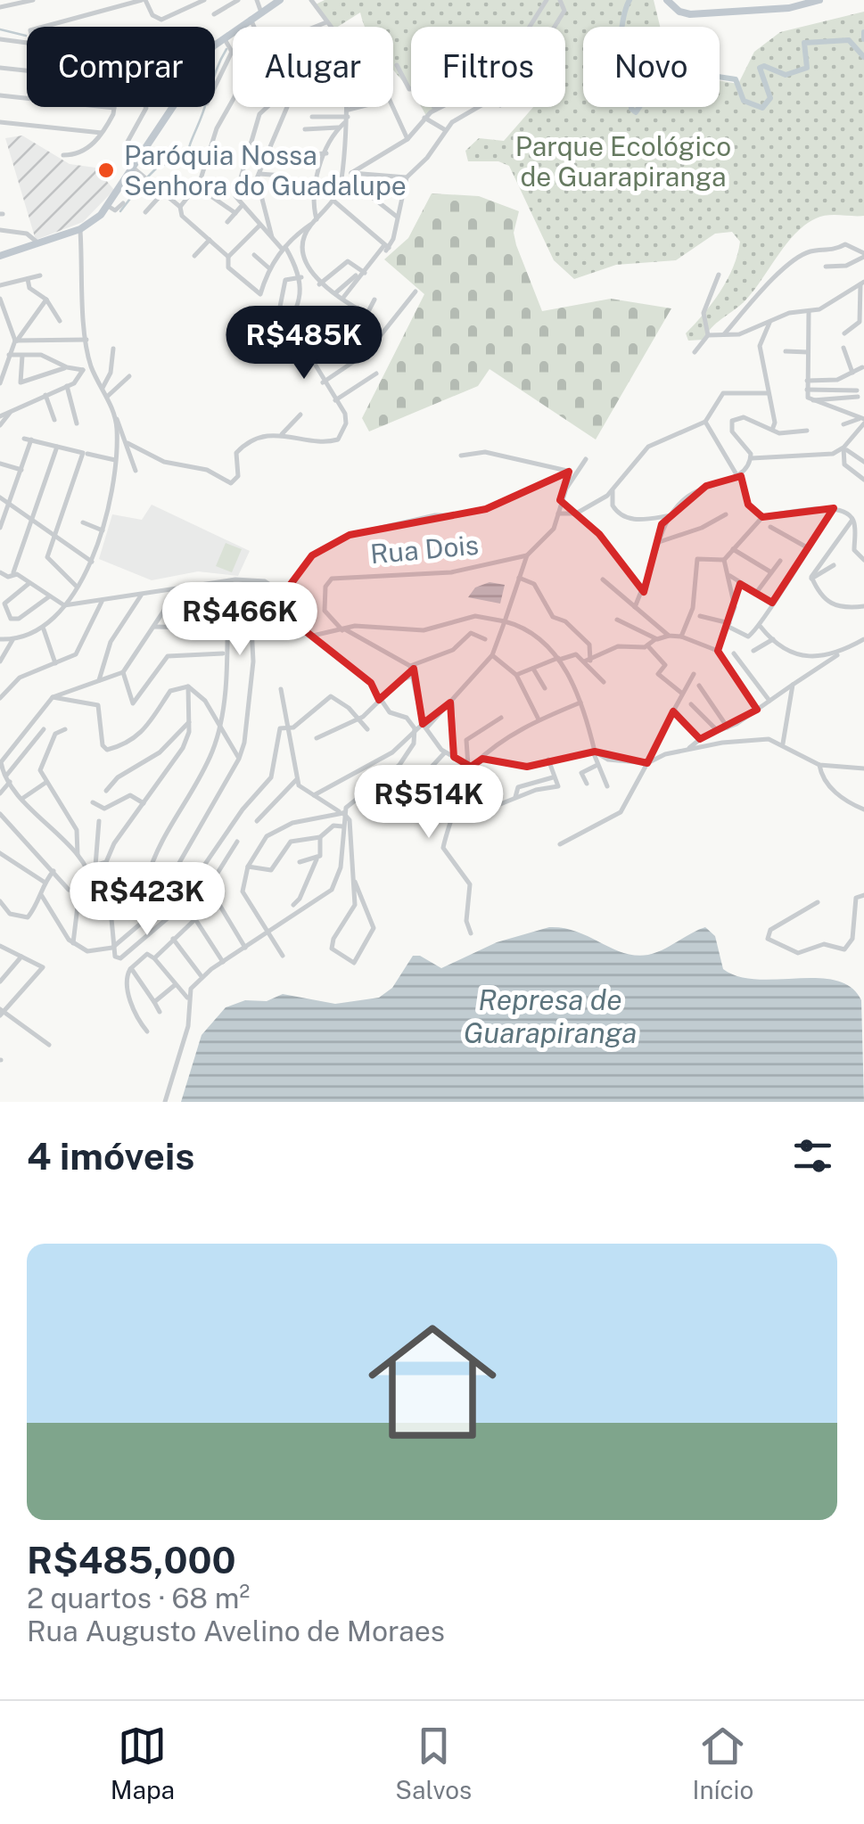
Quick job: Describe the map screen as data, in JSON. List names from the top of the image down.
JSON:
{
  "streets": {
    "street": ["Rua Dois"]
  },
  "water": ["Represa de Guarapiranga"],
  "parks": ["Parque Ecológico de Guarapiranga"],
  "places": ["Paróquia Nossa Senhora do Guadalupe"],
  "page": {
    "chip": [
      "Comprar",
      "Alugar",
      "Filtros",
      "Novo"
    ],
    "price": [
      "R$485K",
      "R$466K",
      "R$514K",
      "R$423K"
    ],
    "heading": "4 imóveis",
    "list": [
      {
        "name": "R$485,000",
        "note": "2 quartos · 68 m² · Rua Augusto Avelino de Moraes"
      }
    ],
    "tabs": ["Mapa", "Salvos", "Início"]
  }
}
